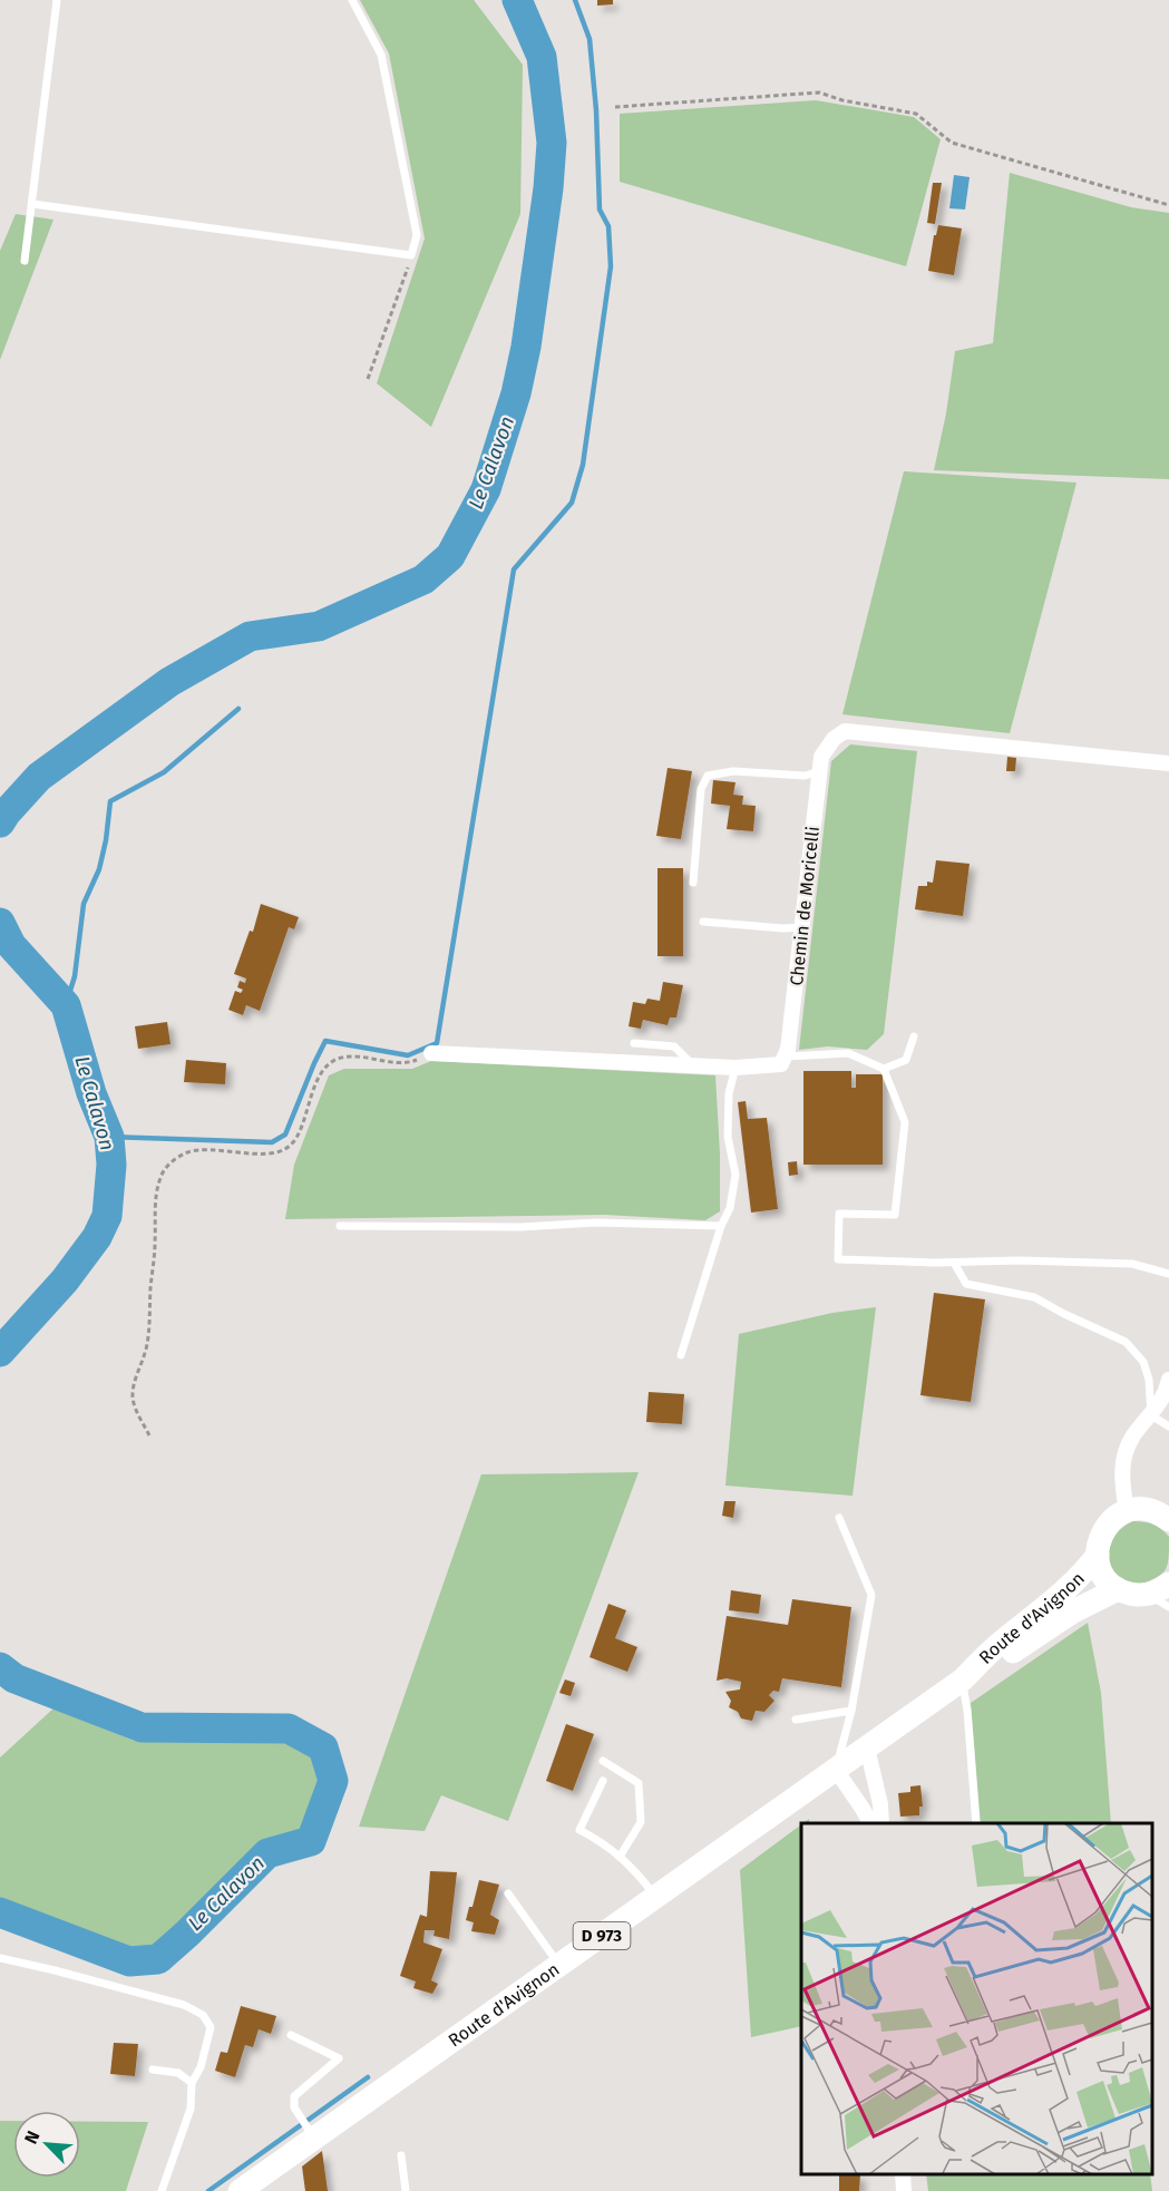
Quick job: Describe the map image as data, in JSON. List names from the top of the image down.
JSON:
{
  "streets": {
    "main road": ["Route d'Avignon", "D 973"],
    "street": ["Chemin de Moricelli"]
  },
  "water": ["Le Calavon"],
  "north": "top left"
}
